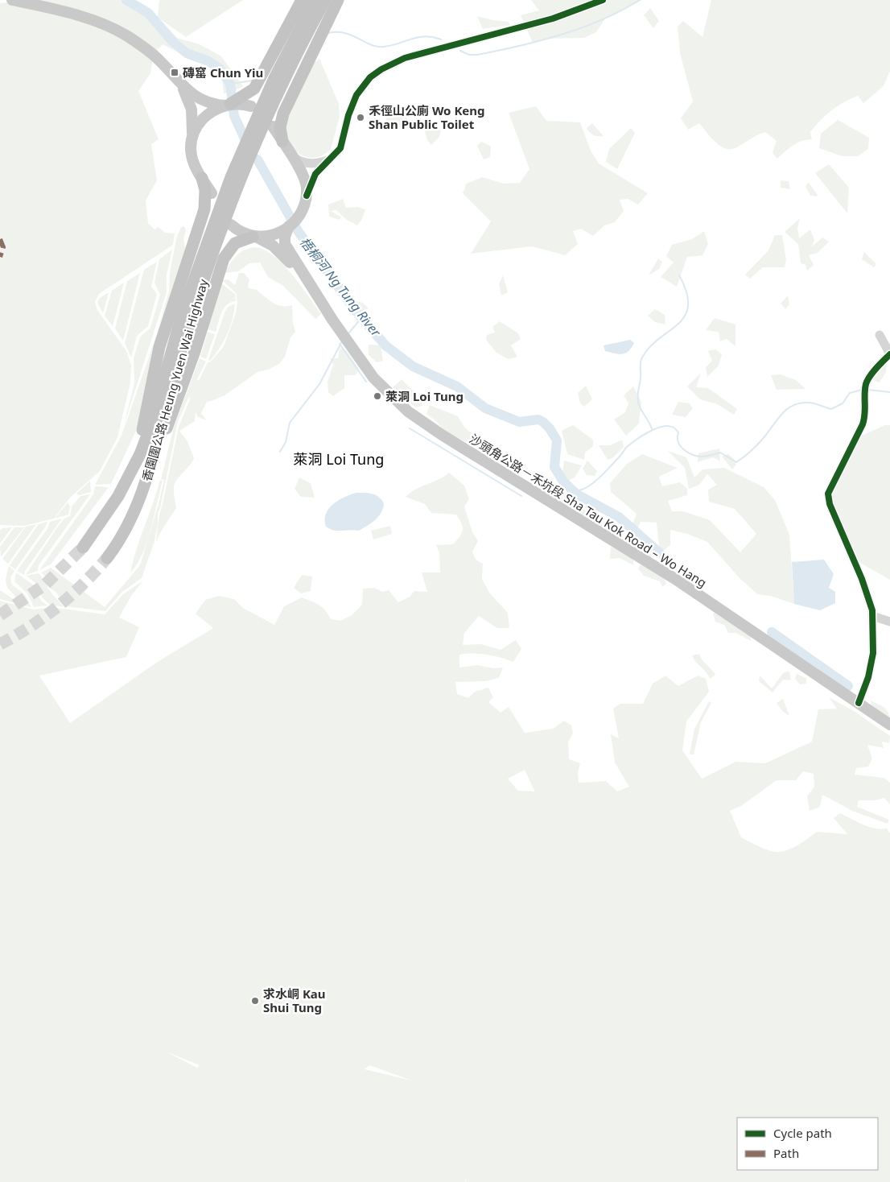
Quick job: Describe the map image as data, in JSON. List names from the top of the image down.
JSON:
{
  "streets": {
    "highway": ["香園圍公路 Heung Yuen Wai Highway"],
    "main road": ["沙頭角公路－禾坑段 Sha Tau Kok Road – Wo Hang"]
  },
  "districts": ["萊洞 Loi Tung"],
  "water": ["梧桐河 Ng Tung River"],
  "places": {
    "transit": ["磚窰 Chun Yiu"],
    "other": ["禾徑山公廁 Wo Keng Shan Public Toilet", "萊洞 Loi Tung", "求水峒 Kau Shui Tung"]
  },
  "legend": ["Cycle path", "Path"]
}
